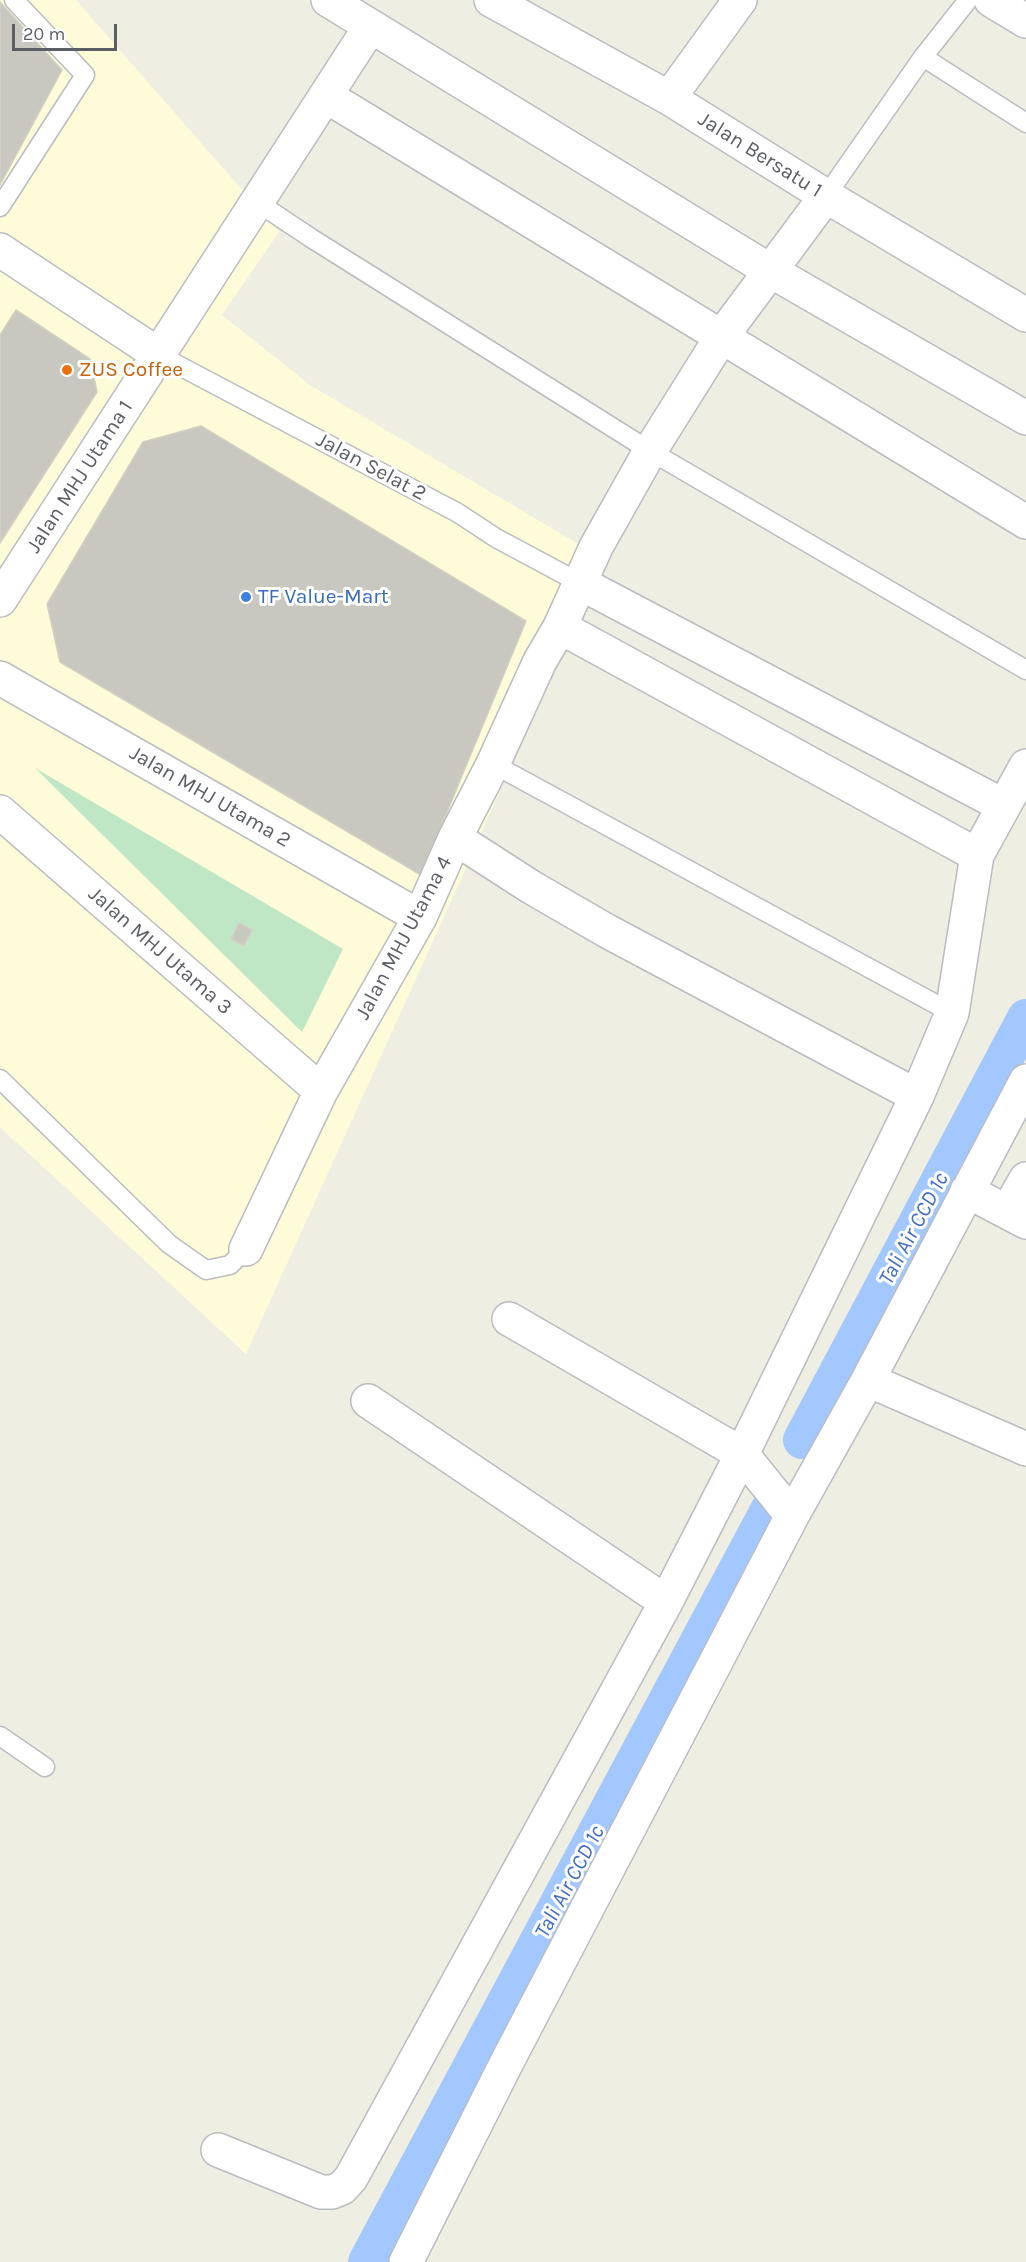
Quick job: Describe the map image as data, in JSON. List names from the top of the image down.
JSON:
{
  "streets": {
    "street": [
      "Jalan Bersatu 1",
      "Jalan MHJ Utama 1",
      "Jalan MHJ Utama 2",
      "Jalan MHJ Utama 4",
      "Jalan MHJ Utama 3"
    ],
    "lane": ["Jalan Selat 2"]
  },
  "crossings": [
    ["Jalan Bersatu 1", "Jalan MHJ Utama 4"],
    ["Jalan Selat 2", "Jalan MHJ Utama 1"],
    ["Jalan Selat 2", "Jalan MHJ Utama 4"],
    ["Jalan MHJ Utama 2", "Jalan MHJ Utama 4"],
    ["Jalan MHJ Utama 4", "Jalan MHJ Utama 3"]
  ],
  "water": ["Tali Air CCD 1c"],
  "places": ["ZUS Coffee", "TF Value-Mart"],
  "scale_bar": "20 m"
}
